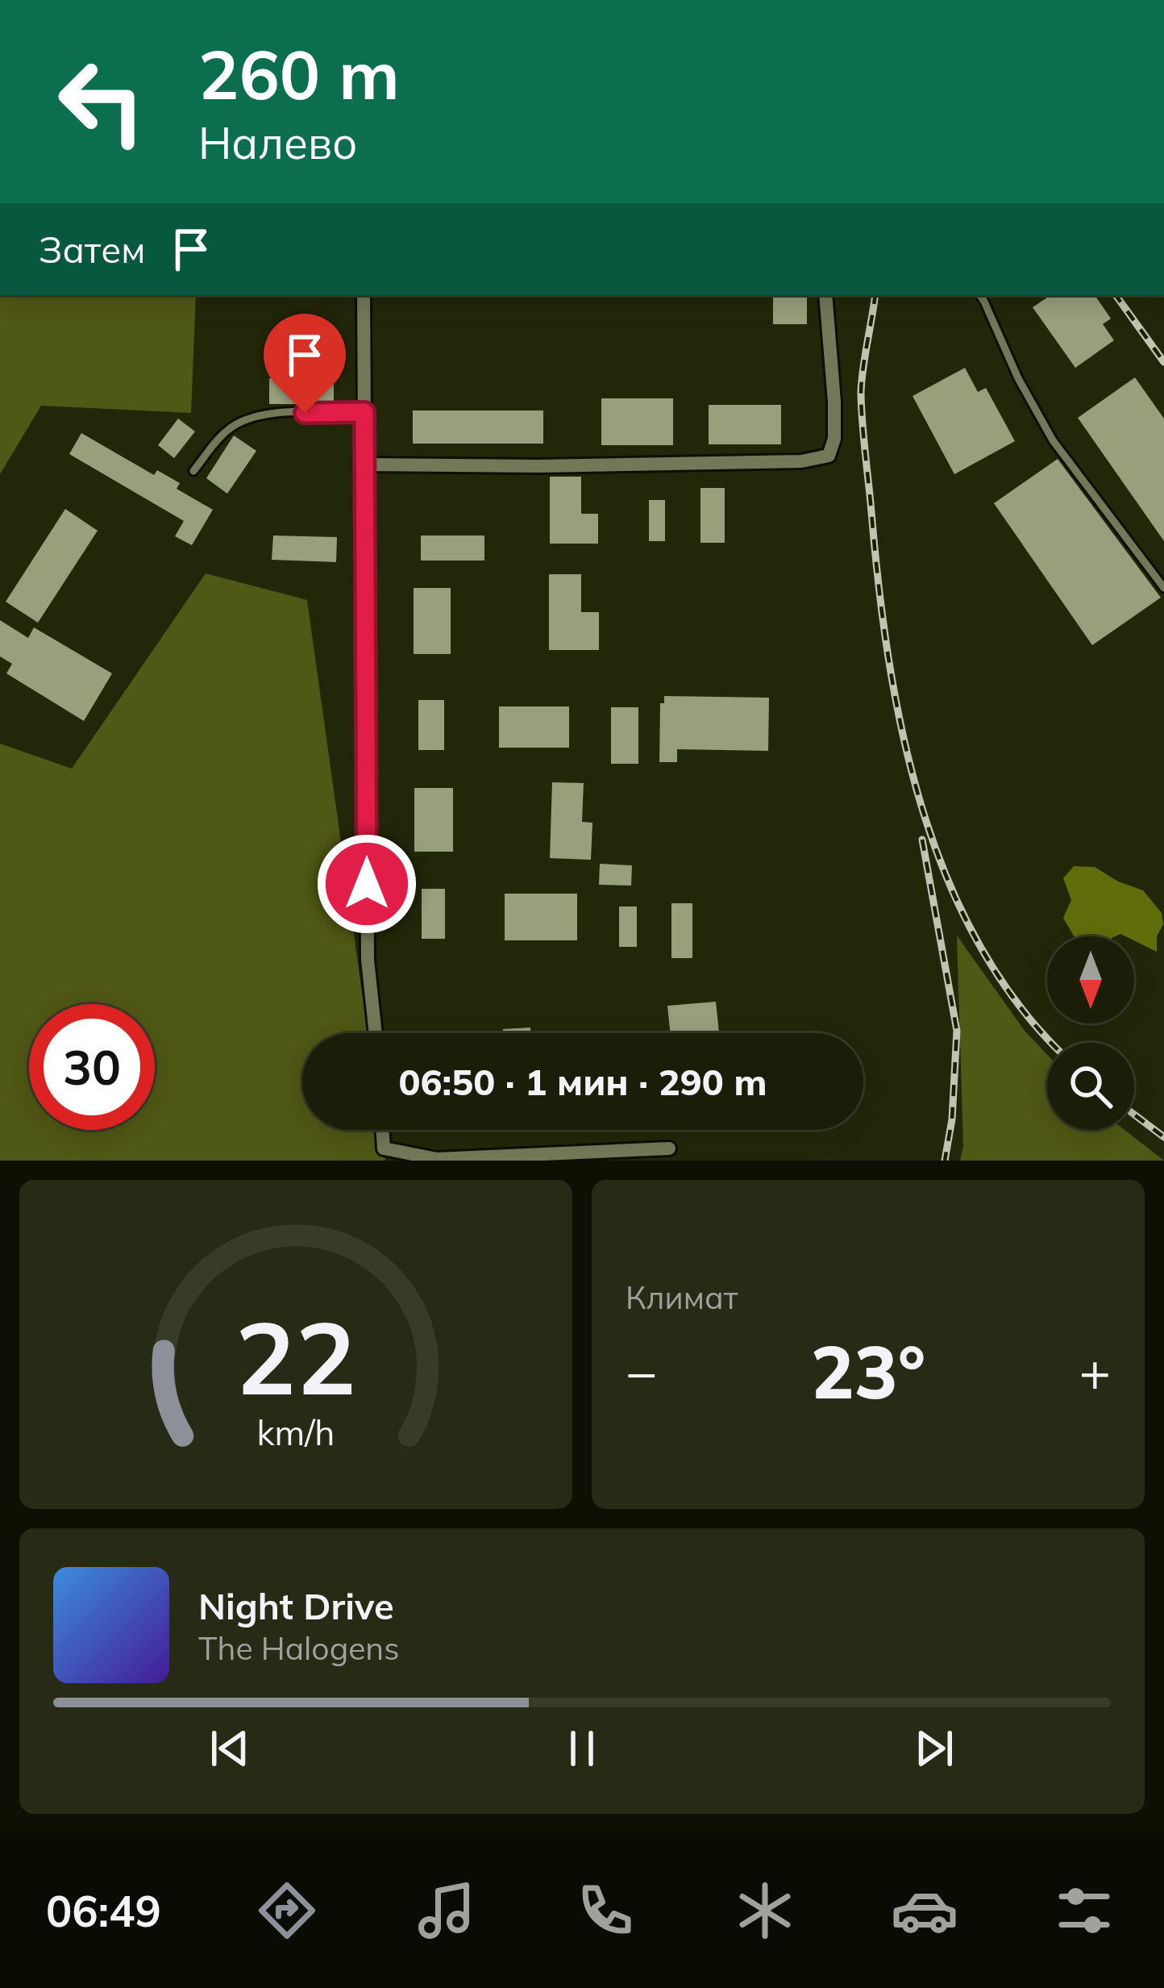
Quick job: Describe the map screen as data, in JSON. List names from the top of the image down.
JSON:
{
  "north": "bottom",
  "page": {
    "turn": ["260 m", "Налево"],
    "then": "Затем",
    "limit": "30",
    "trip": "06:50 · 1 мин · 290 m",
    "tile": "Климат",
    "heat": ["−", "23°", "+"],
    "song": ["Night Drive", "The Halogens"],
    "tabs": "06:49",
    "gauge": ["22", "km/h"]
  }
}
